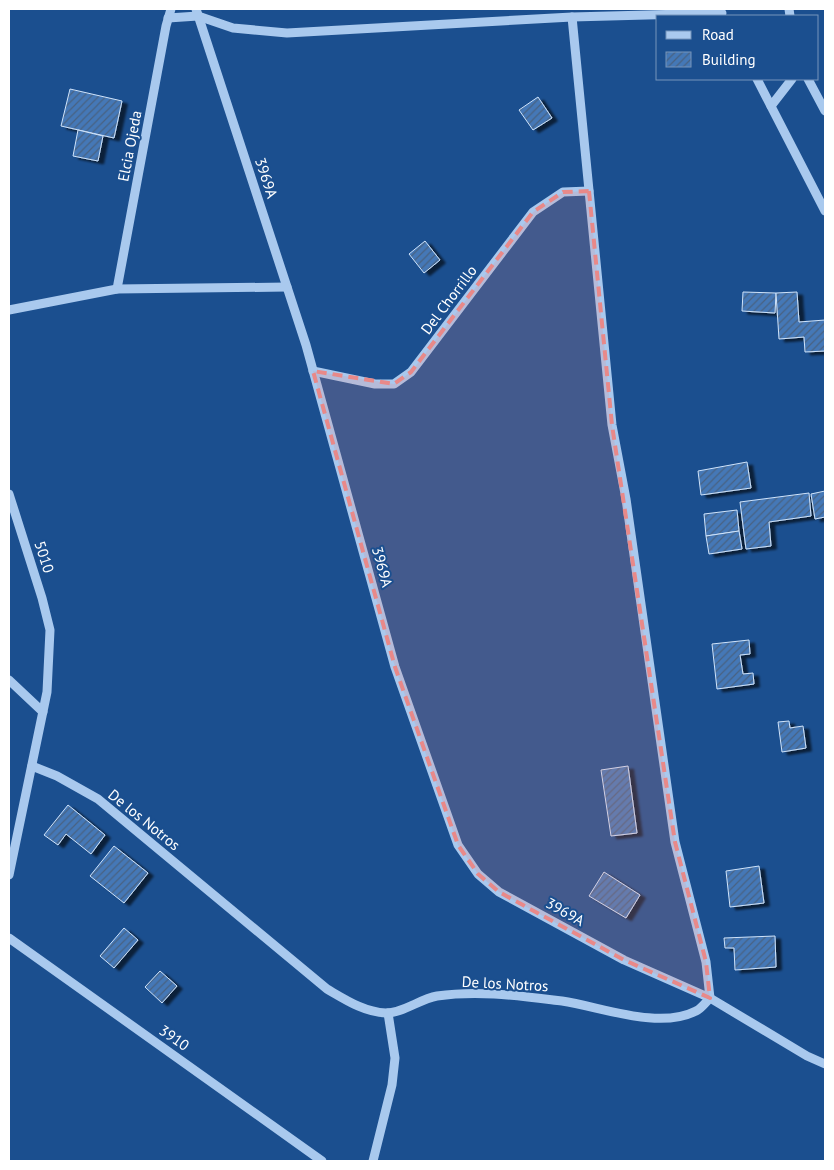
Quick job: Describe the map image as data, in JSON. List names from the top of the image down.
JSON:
{
  "streets": {
    "street": [
      "Elcia Ojeda",
      "3969A",
      "Del Chorrillo",
      "5010",
      "De los Notros",
      "3910"
    ]
  },
  "crossings": [
    ["3969A", "Del Chorrillo"],
    ["3969A", "De los Notros"]
  ],
  "legend": ["Road", "Building"]
}
